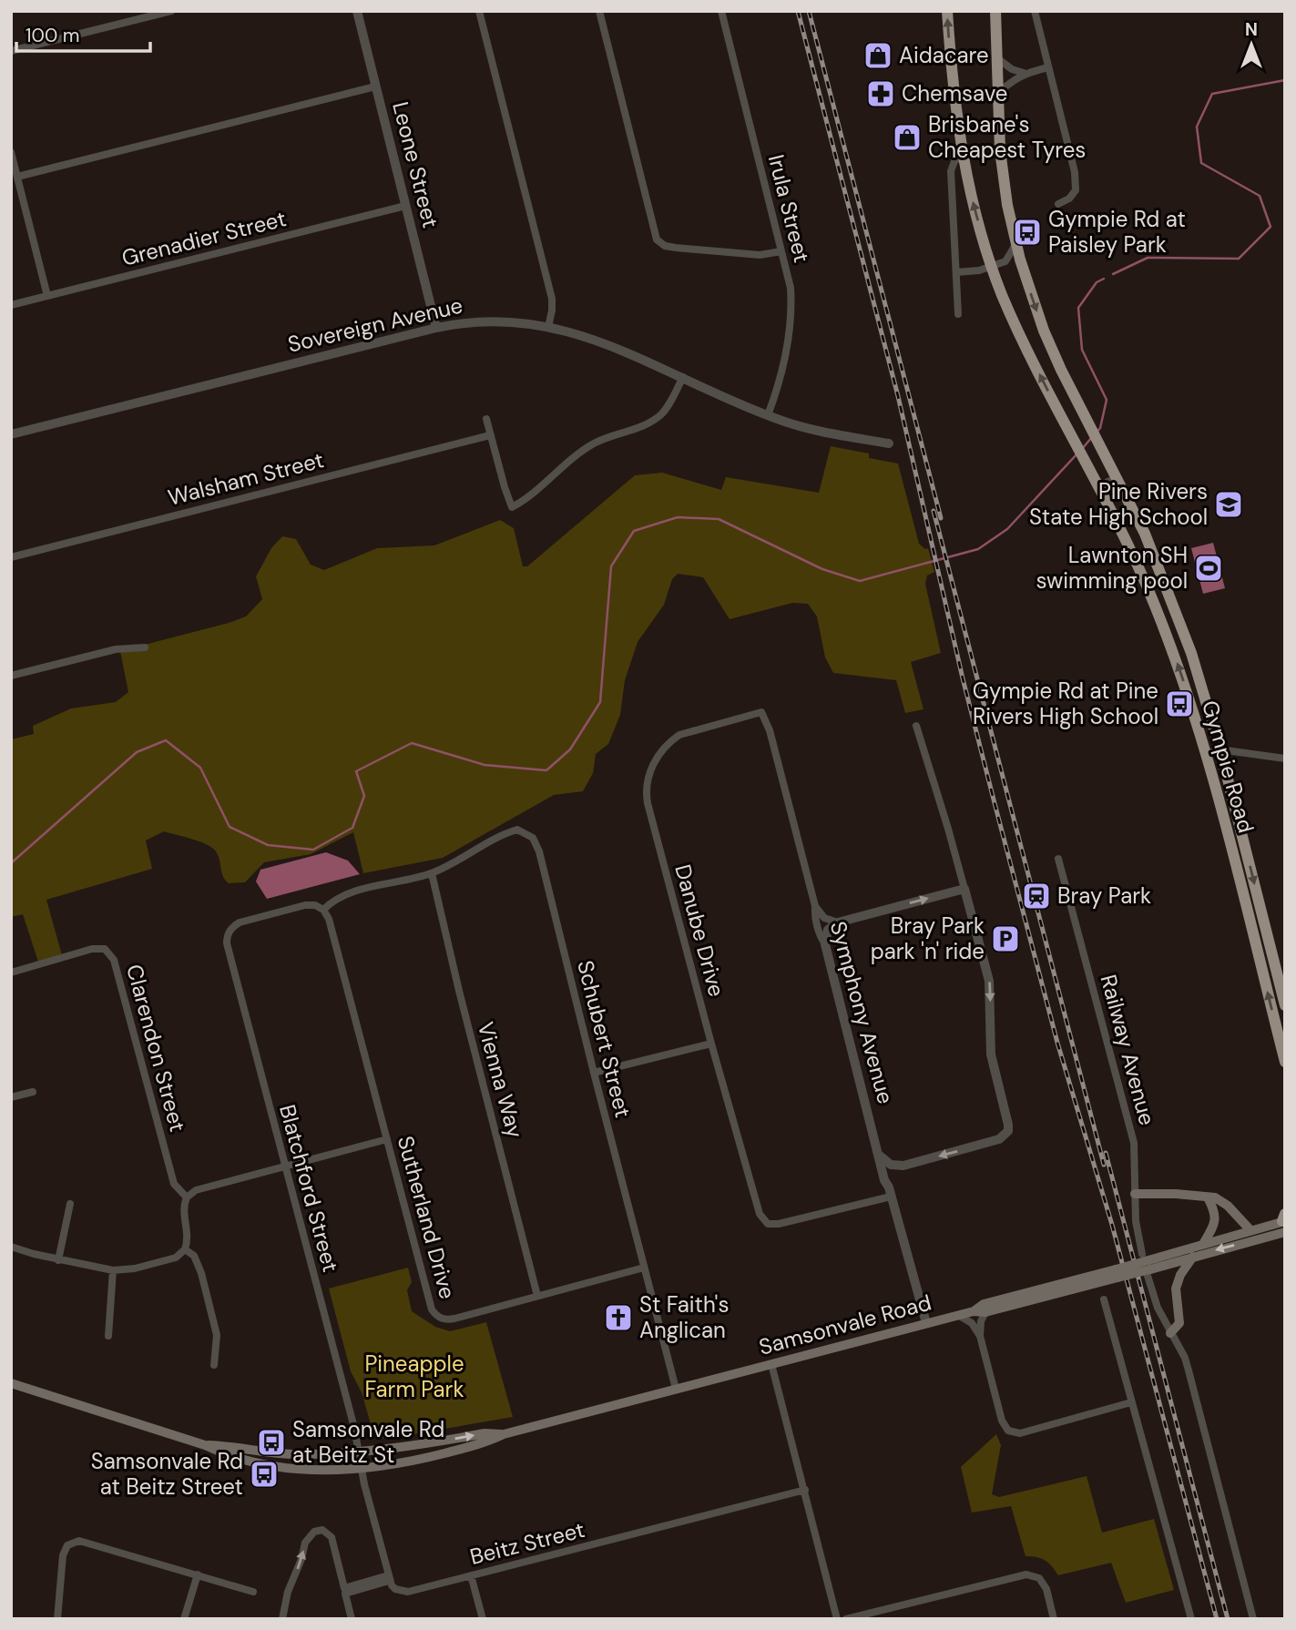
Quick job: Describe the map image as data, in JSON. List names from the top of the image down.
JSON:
{
  "streets": {
    "highway": ["Gympie Road"],
    "main road": ["Samsonvale Road"],
    "street": [
      "Leone Street",
      "Irula Street",
      "Grenadier Street",
      "Sovereign Avenue",
      "Walsham Street",
      "Danube Drive",
      "Symphony Avenue",
      "Schubert Street",
      "Clarendon Street",
      "Railway Avenue",
      "Vienna Way",
      "Blatchford Street",
      "Sutherland Drive",
      "Beitz Street"
    ]
  },
  "crossings": [
    ["Leone Street", "Grenadier Street"],
    ["Leone Street", "Sovereign Avenue"],
    ["Irula Street", "Sovereign Avenue"],
    ["Danube Drive", "Symphony Avenue"],
    ["Symphony Avenue", "Samsonvale Road"],
    ["Schubert Street", "Vienna Way"],
    ["Schubert Street", "Sutherland Drive"],
    ["Railway Avenue", "Samsonvale Road"],
    ["Vienna Way", "Sutherland Drive"],
    ["Blatchford Street", "Sutherland Drive"],
    ["Blatchford Street", "Samsonvale Road"]
  ],
  "parks": ["Pineapple Farm Park"],
  "places": {
    "shop": ["Aidacare", "Brisbane's Cheapest Tyres"],
    "pharmacy": ["Chemsave"],
    "bus stop": [
      "Gympie Rd at Paisley Park",
      "Gympie Rd at Pine Rivers High School",
      "Samsonvale Rd at Beitz St",
      "Samsonvale Rd at Beitz Street"
    ],
    "school or university": ["Pine Rivers State High School"],
    "sports": ["Lawnton SH swimming pool"],
    "station": ["Bray Park"],
    "parking": ["Bray Park park 'n' ride"],
    "church": ["St Faith's Anglican"]
  },
  "scale_bar": "100 m",
  "north": "top"
}
